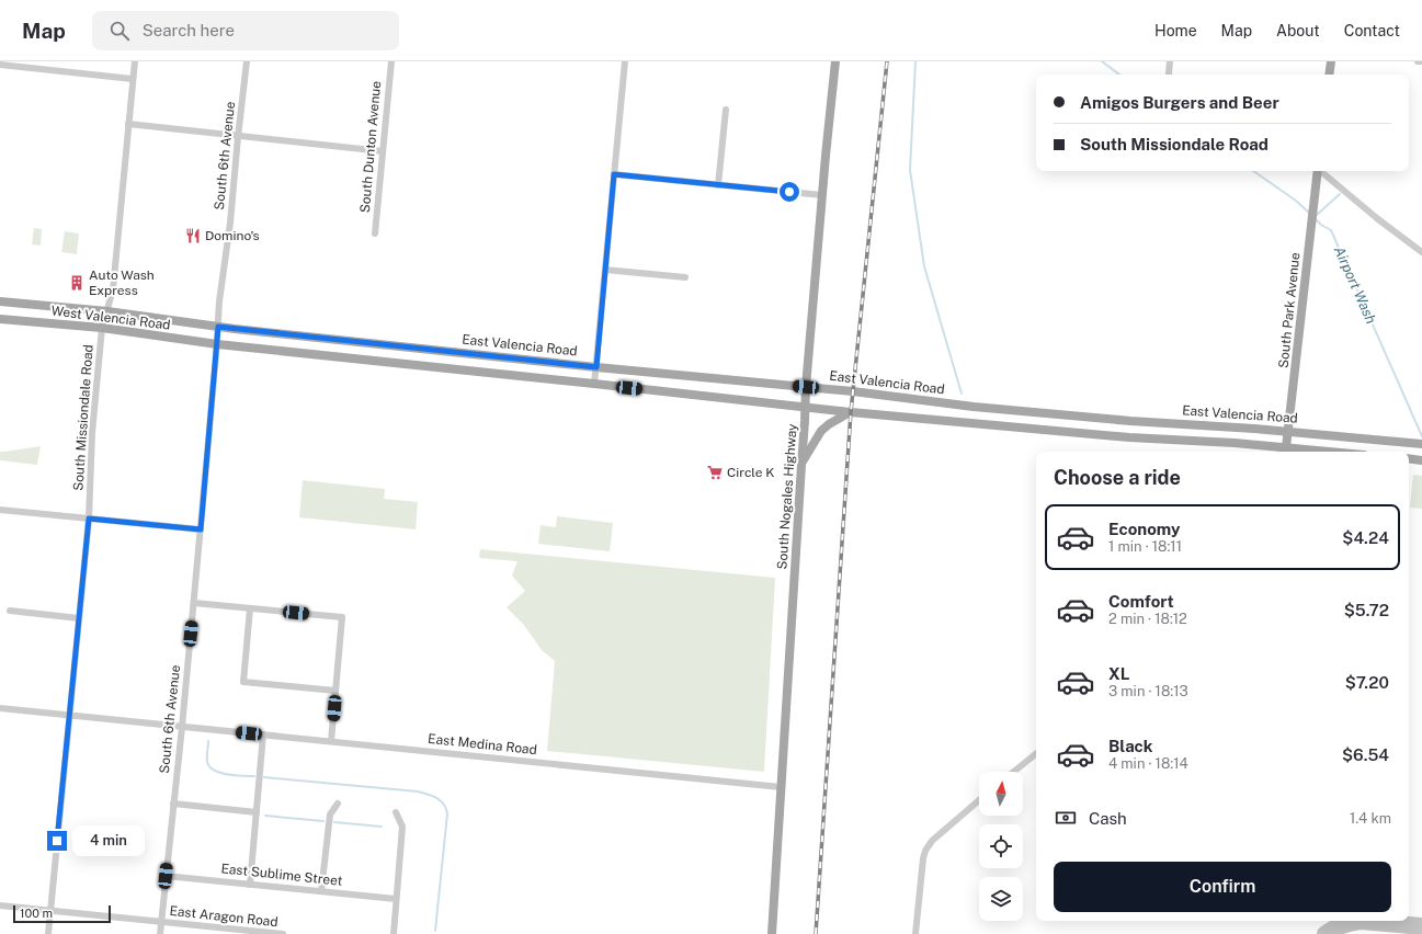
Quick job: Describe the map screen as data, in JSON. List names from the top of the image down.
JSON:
{
  "streets": {
    "main road": [
      "South Park Avenue",
      "West Valencia Road",
      "East Valencia Road",
      "South Nogales Highway"
    ],
    "street": [
      "South Dunton Avenue",
      "South 6th Avenue",
      "South Missiondale Road",
      "East Medina Road",
      "East Sublime Street",
      "East Aragon Road"
    ]
  },
  "crossings": [
    ["South 6th Avenue", "West Valencia Road"],
    ["South 6th Avenue", "East Valencia Road"],
    ["South 6th Avenue", "East Medina Road"],
    ["South 6th Avenue", "East Sublime Street"],
    ["South 6th Avenue", "East Aragon Road"],
    ["South Park Avenue", "East Valencia Road"],
    ["West Valencia Road", "East Valencia Road"],
    ["West Valencia Road", "South Missiondale Road"],
    ["East Valencia Road", "South Nogales Highway"],
    ["South Missiondale Road", "East Medina Road"],
    ["South Missiondale Road", "East Aragon Road"],
    ["South Nogales Highway", "East Medina Road"]
  ],
  "water": ["Airport Wash"],
  "places": {
    "restaurant": ["Domino's"],
    "building": ["Auto Wash Express"],
    "supermarket": ["Circle K"]
  },
  "scale_bar": "100 m",
  "north": "top",
  "page": {
    "header": "Map",
    "search": "Search here",
    "nav": [
      "Home",
      "Map",
      "About",
      "Contact"
    ],
    "banner": ["Amigos Burgers and Beer", "South Missiondale Road"],
    "heading": "Choose a ride",
    "list": [
      {
        "name": "Economy",
        "note": "1 min · 18:11",
        "value": "$4.24"
      },
      {
        "name": "Comfort",
        "note": "2 min · 18:12",
        "value": "$5.72"
      },
      {
        "name": "XL",
        "note": "3 min · 18:13",
        "value": "$7.20"
      },
      {
        "name": "Black",
        "note": "4 min · 18:14",
        "value": "$6.54"
      }
    ],
    "pay": ["Cash", "1.4 km"],
    "bubble": "4 min",
    "buttons": "Confirm",
    "scale": "100 m"
  }
}
